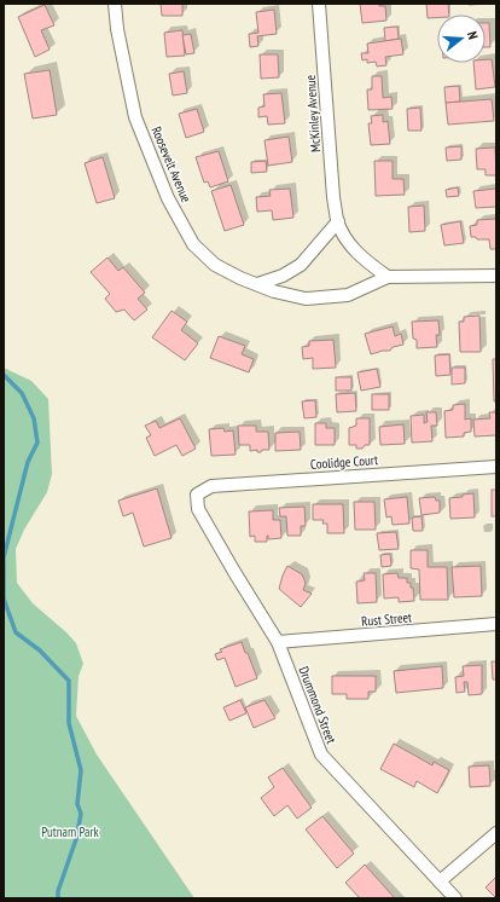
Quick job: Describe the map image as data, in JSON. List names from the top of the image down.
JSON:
{
  "streets": {
    "street": [
      "McKinley Avenue",
      "Roosevelt Avenue",
      "Coolidge Court",
      "Rust Street",
      "Drummond Street"
    ]
  },
  "crossings": [
    ["McKinley Avenue", "Roosevelt Avenue"],
    ["Coolidge Court", "Drummond Street"],
    ["Rust Street", "Drummond Street"]
  ],
  "parks": ["Putnam Park"],
  "north": "right"
}
